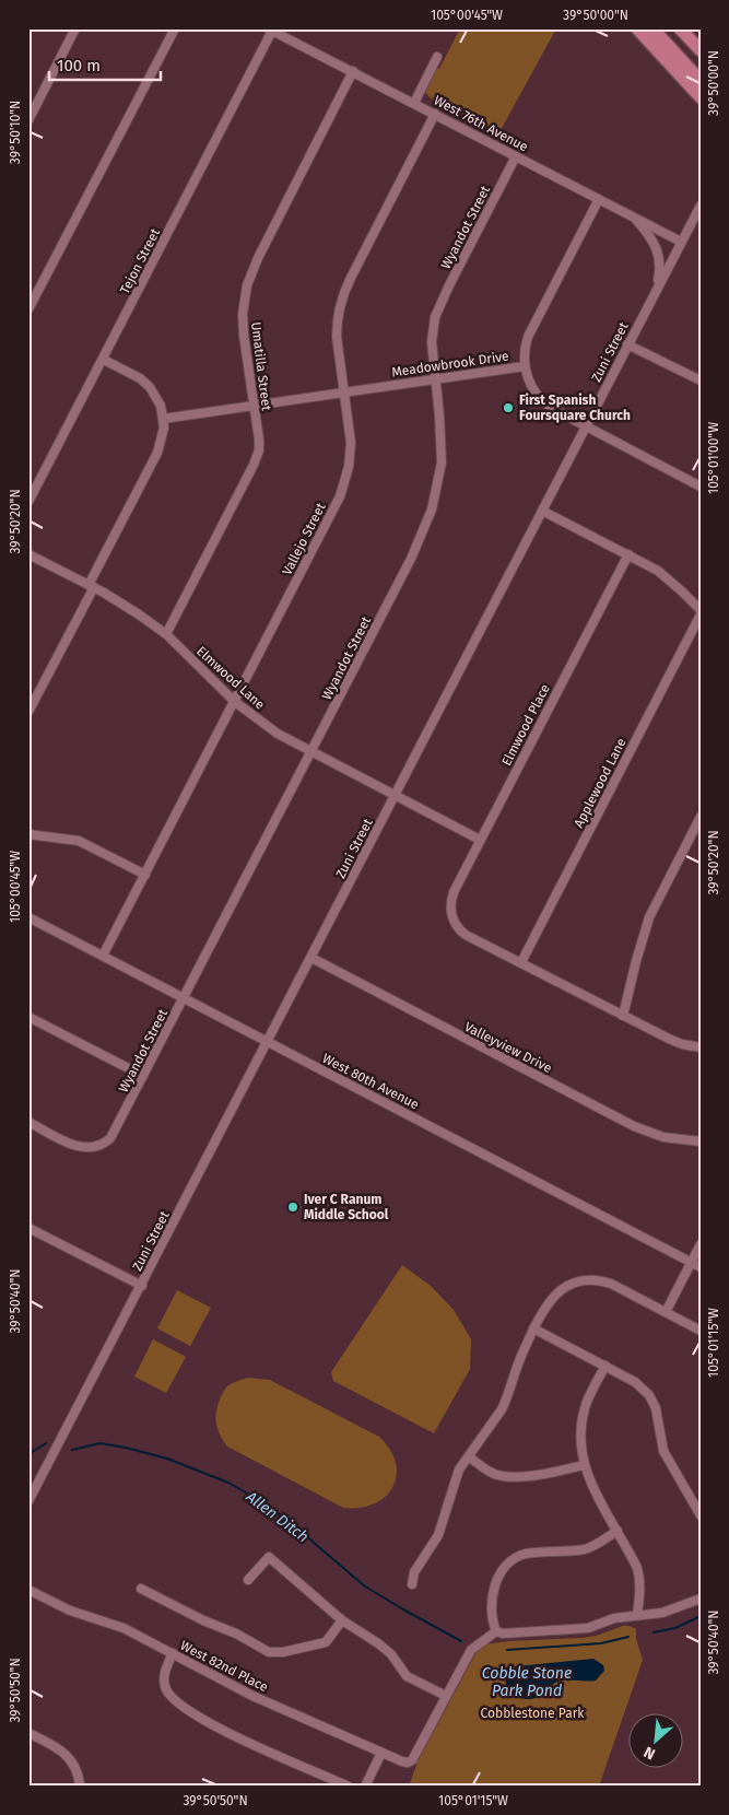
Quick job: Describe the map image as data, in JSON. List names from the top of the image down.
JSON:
{
  "streets": {
    "street": [
      "West 76th Avenue",
      "Wyandot Street",
      "Tejon Street",
      "Zuni Street",
      "Meadowbrook Drive",
      "Umatilla Street",
      "Vallejo Street",
      "Elmwood Lane",
      "Elmwood Place",
      "Applewood Lane",
      "Valleyview Drive",
      "West 80th Avenue",
      "West 82nd Place"
    ]
  },
  "crossings": [
    ["West 76th Avenue", "Wyandot Street"],
    ["West 76th Avenue", "Tejon Street"],
    ["West 76th Avenue", "Zuni Street"],
    ["West 76th Avenue", "Umatilla Street"],
    ["West 76th Avenue", "Vallejo Street"],
    ["Wyandot Street", "Meadowbrook Drive"],
    ["Wyandot Street", "Elmwood Lane"],
    ["Wyandot Street", "West 80th Avenue"],
    ["Zuni Street", "Meadowbrook Drive"],
    ["Zuni Street", "Elmwood Lane"],
    ["Zuni Street", "Valleyview Drive"],
    ["Zuni Street", "West 80th Avenue"],
    ["Meadowbrook Drive", "Umatilla Street"],
    ["Meadowbrook Drive", "Vallejo Street"],
    ["Umatilla Street", "Elmwood Lane"],
    ["Vallejo Street", "Elmwood Lane"],
    ["Vallejo Street", "West 80th Avenue"],
    ["Elmwood Lane", "Elmwood Place"],
    ["Elmwood Place", "Applewood Lane"]
  ],
  "water": ["Allen Ditch", "Cobble Stone Park Pond"],
  "parks": ["Cobblestone Park"],
  "places": ["First Spanish Foursquare Church", "Iver C Ranum Middle School"],
  "scale_bar": "100 m",
  "north": "bottom left",
  "coordinates": [
    "105°00'45\"W",
    "39°50'00\"N",
    "39°50'10\"N",
    "105°01'00\"W",
    "39°50'20\"N",
    "39°50'40\"N",
    "105°01'15\"W",
    "39°50'50\"N"
  ]
}
